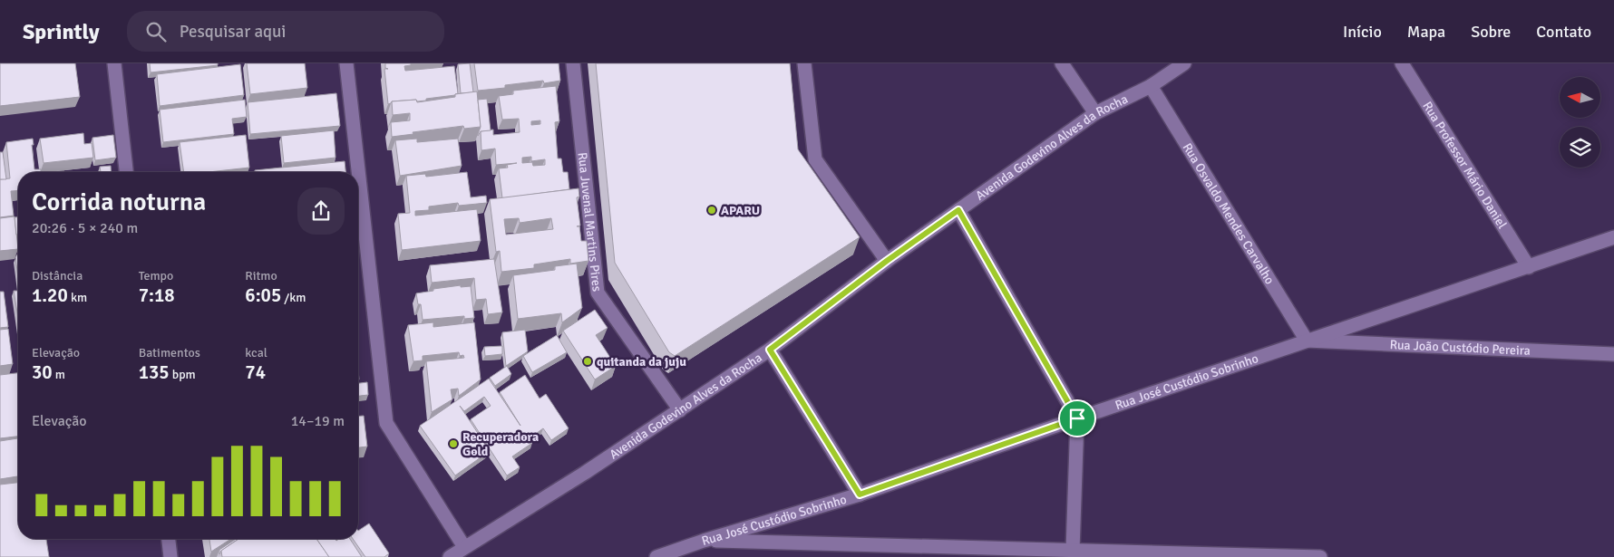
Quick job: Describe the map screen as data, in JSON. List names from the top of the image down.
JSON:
{
  "streets": {
    "street": [
      "Avenida Godevino Alves da Rocha",
      "Rua Professor Mário Daniel",
      "Rua Osvaldo Mendes Carvalho",
      "Rua Juvenal Martins Pires",
      "Rua João Custódio Pereira",
      "Rua José Custódio Sobrinho"
    ]
  },
  "crossings": [
    ["Avenida Godevino Alves da Rocha", "Rua Osvaldo Mendes Carvalho"],
    ["Avenida Godevino Alves da Rocha", "Rua Juvenal Martins Pires"],
    ["Rua Professor Mário Daniel", "Rua José Custódio Sobrinho"],
    ["Rua Osvaldo Mendes Carvalho", "Rua João Custódio Pereira"],
    ["Rua Osvaldo Mendes Carvalho", "Rua José Custódio Sobrinho"],
    ["Rua João Custódio Pereira", "Rua José Custódio Sobrinho"]
  ],
  "places": ["APARU", "quitanda da juju", "Recuperadora Gold"],
  "north": "left",
  "page": {
    "header": "Sprintly",
    "search": "Pesquisar aqui",
    "nav": [
      "Início",
      "Mapa",
      "Sobre",
      "Contato"
    ],
    "heading": ["Corrida noturna", "20:26 · 5 × 240 m"],
    "stats": [
      ["Distância", "1.20 km"],
      ["Tempo", "7:18"],
      ["Ritmo", "6:05 /km"],
      ["Elevação", "30 m"],
      ["Batimentos", "135 bpm"],
      ["kcal", "74"]
    ],
    "chart": ["Elevação", "14–19 m"]
  }
}
